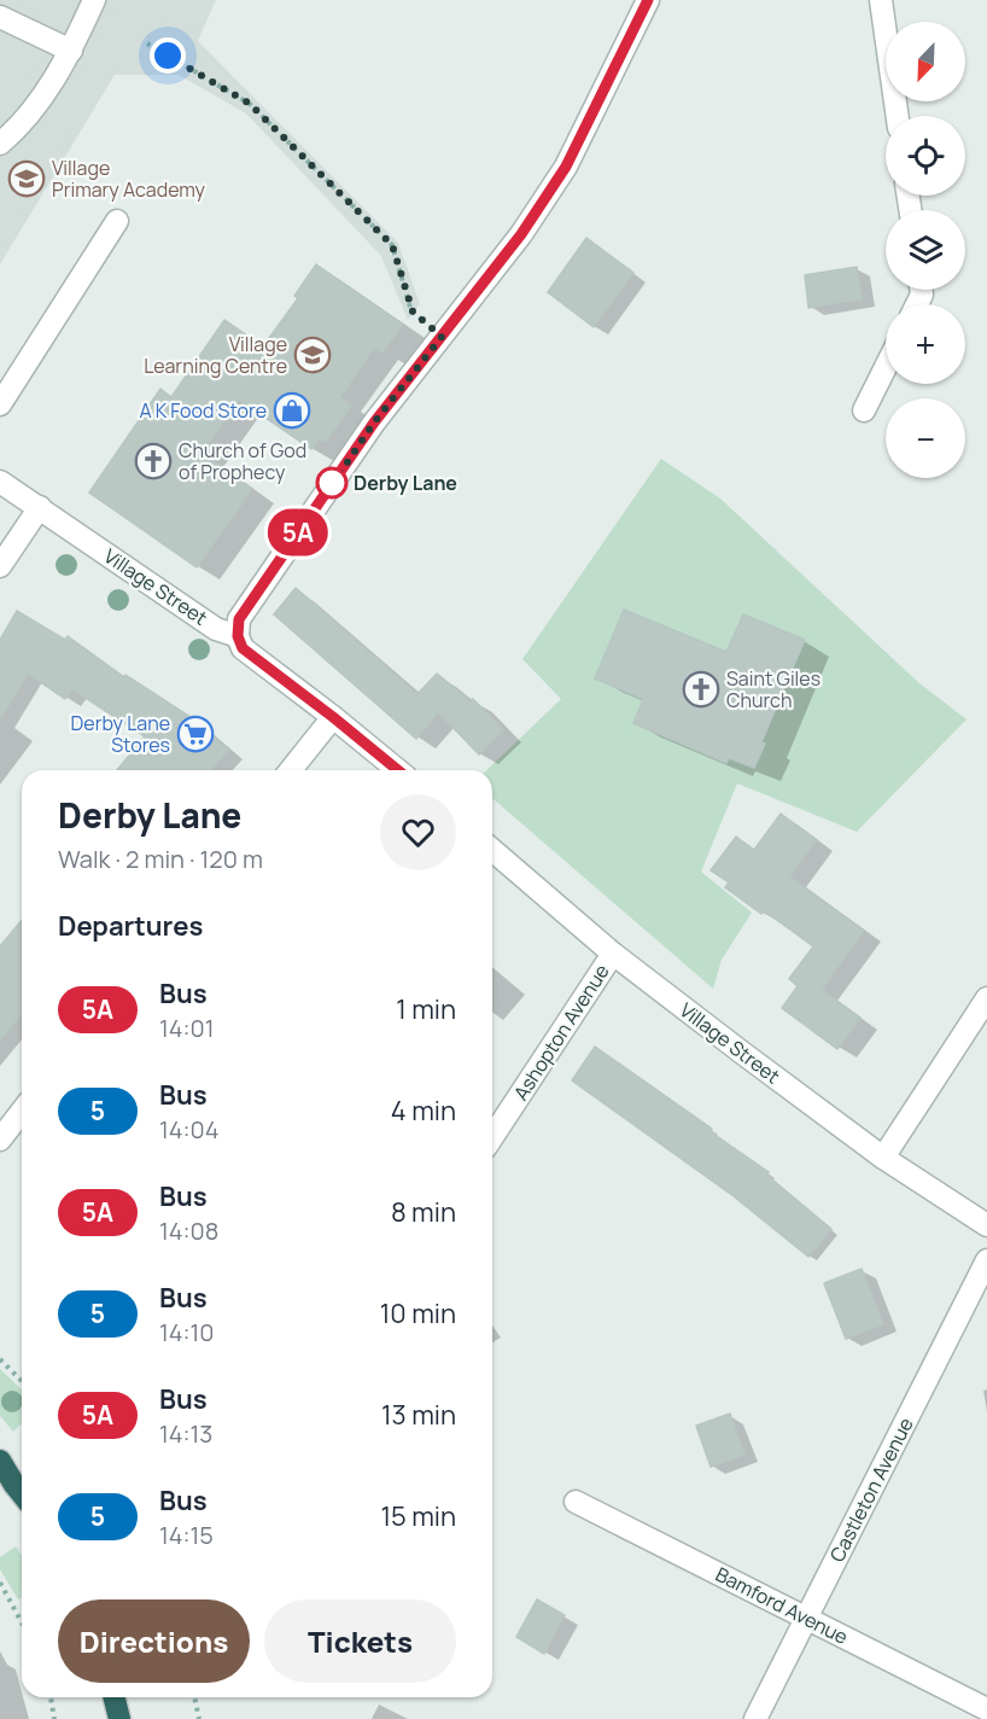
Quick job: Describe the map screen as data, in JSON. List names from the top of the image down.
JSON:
{
  "streets": {
    "street": [
      "Village Street",
      "Ashopton Avenue",
      "Castleton Avenue",
      "Bamford Avenue"
    ]
  },
  "crossings": [
    ["Village Street", "Ashopton Avenue"],
    ["Castleton Avenue", "Bamford Avenue"]
  ],
  "places": {
    "school or university": ["Village Primary Academy", "Village Learning Centre"],
    "shop": ["A K Food Store"],
    "church": ["Church of God of Prophecy", "Saint Giles Church"],
    "other": ["Derby Lane"],
    "supermarket": ["Derby Lane Stores"]
  },
  "lines": ["bus line 5A"],
  "north": "bottom left",
  "page": {
    "on_map": "5A",
    "map_buttons": ["+", "−"],
    "heading": [
      ["Derby Lane", "Walk · 2 min · 120 m"],
      "Departures"
    ],
    "list": [
      {
        "mark": "5A",
        "name": "Bus",
        "note": "14:01",
        "value": "1 min"
      },
      {
        "mark": "5",
        "name": "Bus",
        "note": "14:04",
        "value": "4 min"
      },
      {
        "mark": "5A",
        "name": "Bus",
        "note": "14:08",
        "value": "8 min"
      },
      {
        "mark": "5",
        "name": "Bus",
        "note": "14:10",
        "value": "10 min"
      },
      {
        "mark": "5A",
        "name": "Bus",
        "note": "14:13",
        "value": "13 min"
      },
      {
        "mark": "5",
        "name": "Bus",
        "note": "14:15",
        "value": "15 min"
      }
    ],
    "buttons": ["Directions", "Tickets"]
  }
}
